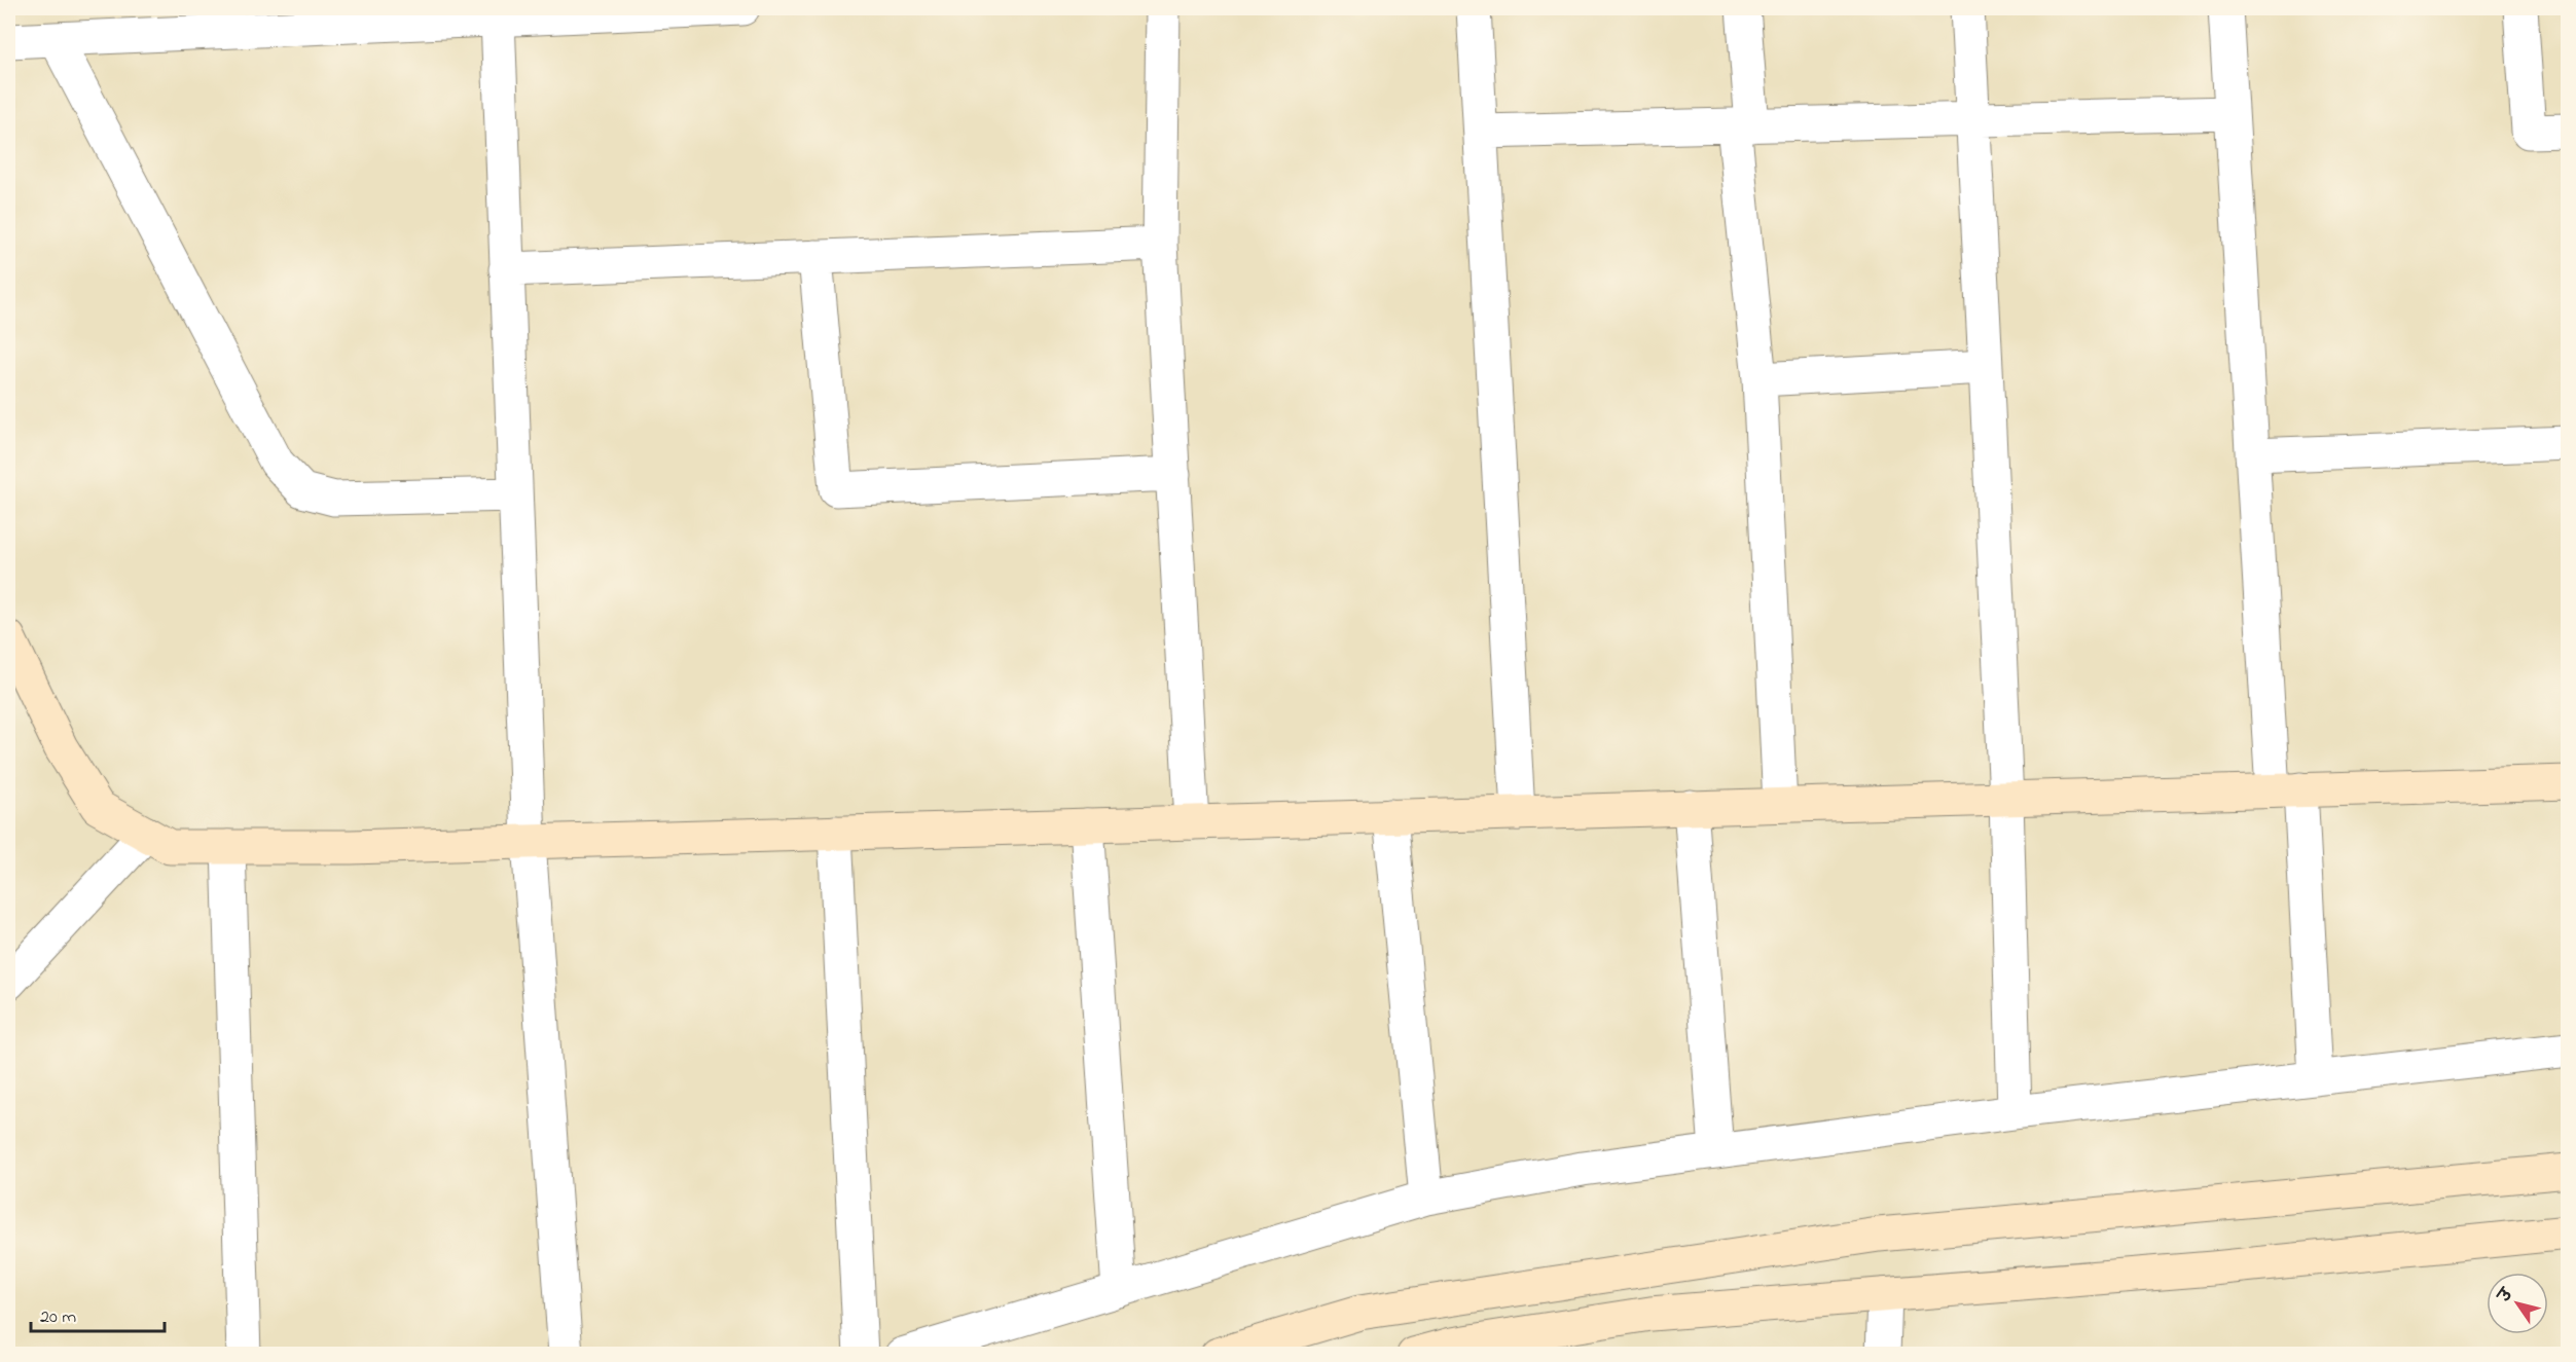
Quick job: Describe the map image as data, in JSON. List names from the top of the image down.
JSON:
{
  "scale_bar": "20 m",
  "north": "top left"
}
